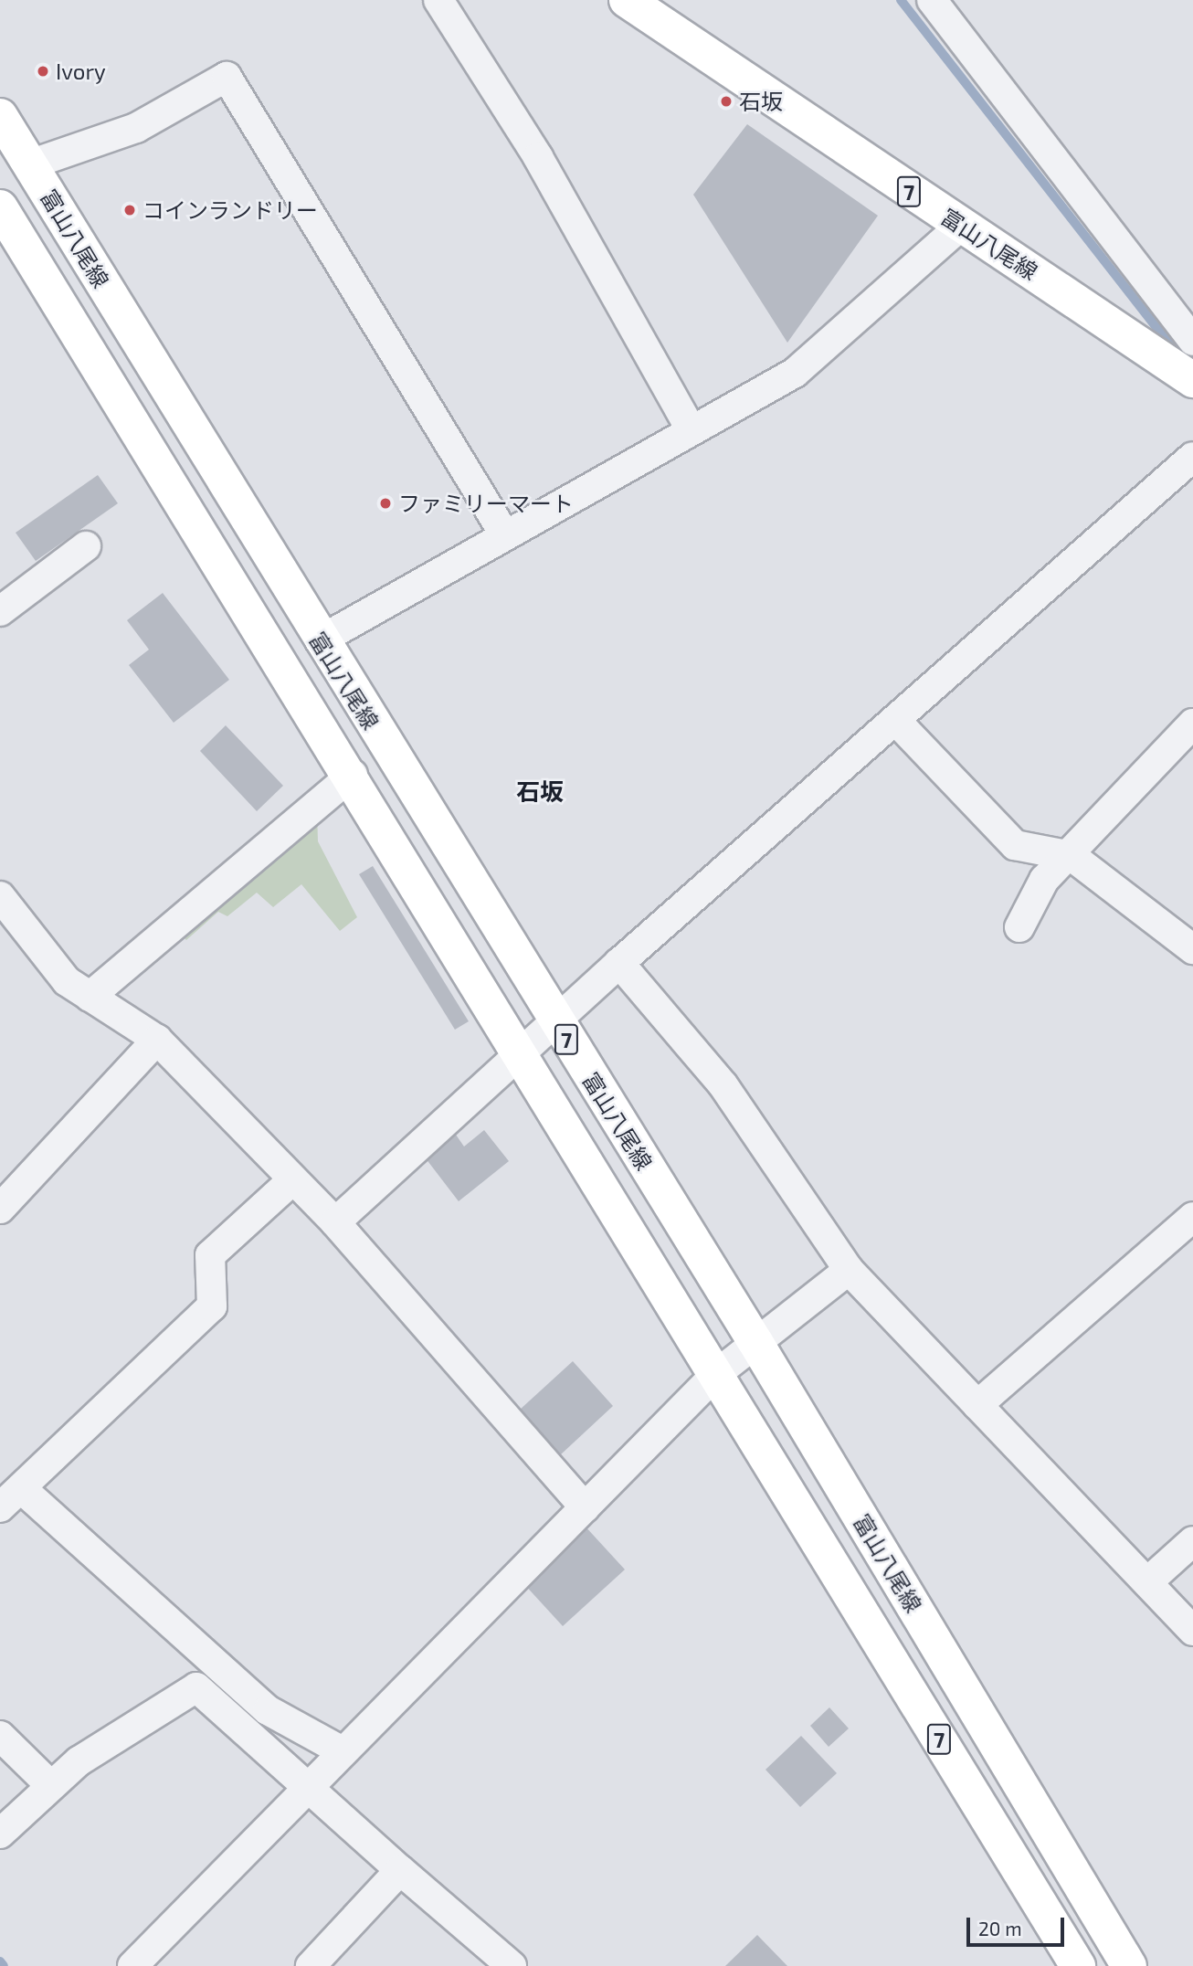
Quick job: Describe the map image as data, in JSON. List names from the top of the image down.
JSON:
{
  "streets": {
    "main road": ["7", "富山八尾線"]
  },
  "districts": ["石坂"],
  "places": [
    "Ivory",
    "石坂",
    "コインランドリー",
    "ファミリーマート"
  ],
  "scale_bar": "20 m"
}
